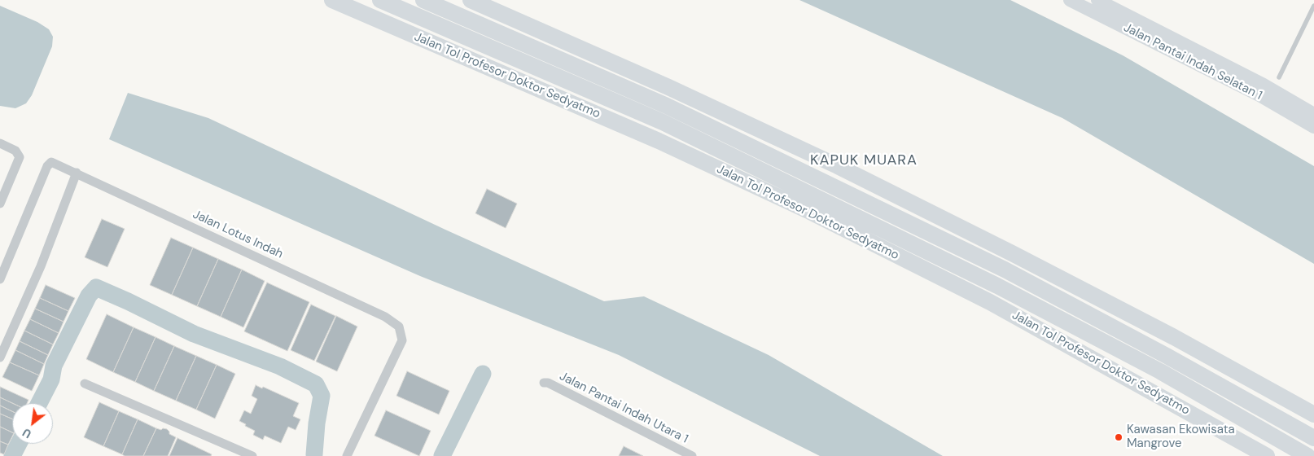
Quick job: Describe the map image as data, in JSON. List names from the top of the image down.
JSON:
{
  "streets": {
    "highway": ["Jalan Tol Profesor Doktor Sedyatmo"],
    "street": ["Jalan Pantai Indah Selatan 1", "Jalan Lotus Indah", "Jalan Pantai Indah Utara 1"]
  },
  "districts": ["KAPUK MUARA"],
  "places": ["Kawasan Ekowisata Mangrove"],
  "north": "bottom left"
}
